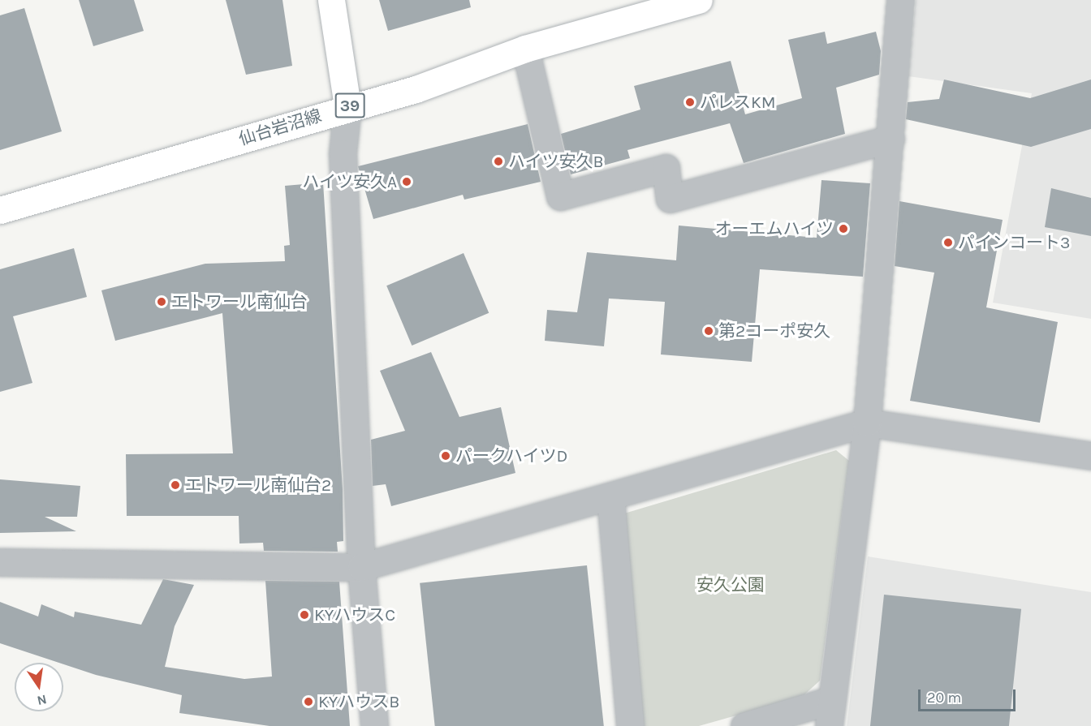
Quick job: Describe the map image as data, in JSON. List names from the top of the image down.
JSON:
{
  "streets": {
    "main road": ["39", "仙台岩沼線"]
  },
  "parks": ["安久公園"],
  "places": [
    "パレスKM",
    "ハイツ安久B",
    "ハイツ安久A",
    "オーエムハイツ",
    "パインコート3",
    "エトワール南仙台",
    "第2コーポ安久",
    "パークハイツD",
    "エトワール南仙台2",
    "KYハウスC",
    "KYハウスB"
  ],
  "scale_bar": "20 m",
  "north": "bottom"
}
